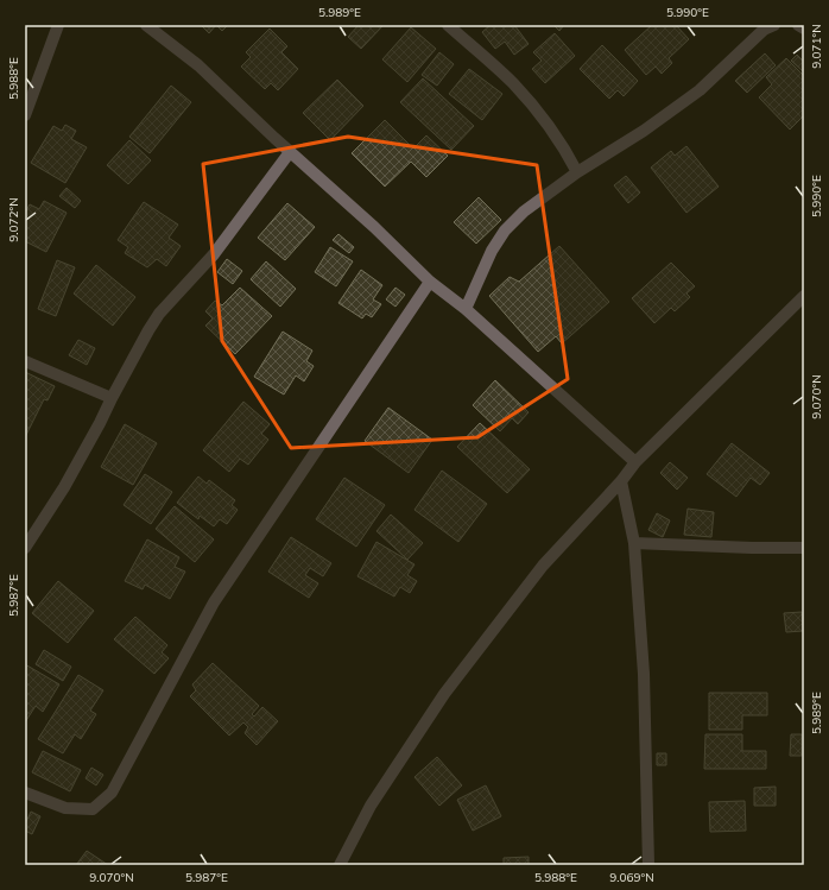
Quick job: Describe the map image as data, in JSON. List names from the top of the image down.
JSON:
{
  "coordinates": [
    "5.989°E",
    "5.990°E",
    "9.071°N",
    "5.988°E",
    "9.072°N",
    "9.070°N",
    "5.987°E",
    "9.069°N"
  ]
}
